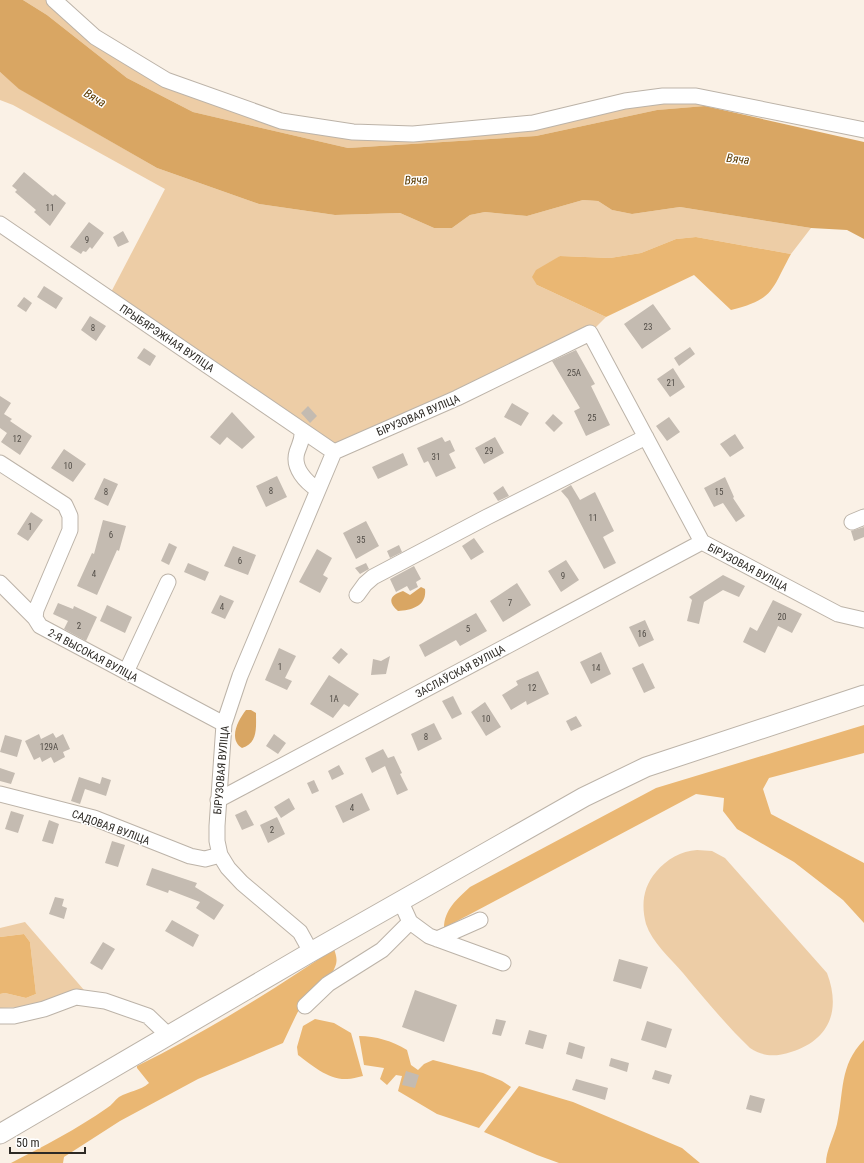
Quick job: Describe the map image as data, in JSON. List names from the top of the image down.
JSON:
{
  "streets": {
    "street": [
      "ПРЫБЯРЭЖНАЯ ВУЛІЦА",
      "БІРУЗОВАЯ ВУЛІЦА",
      "2-Я ВЫСОКАЯ ВУЛІЦА",
      "ЗАСЛАЎСКАЯ ВУЛІЦА",
      "САДОВАЯ ВУЛІЦА"
    ]
  },
  "crossings": [
    ["ПРЫБЯРЭЖНАЯ ВУЛІЦА", "БІРУЗОВАЯ ВУЛІЦА"],
    ["БІРУЗОВАЯ ВУЛІЦА", "2-Я ВЫСОКАЯ ВУЛІЦА"],
    ["БІРУЗОВАЯ ВУЛІЦА", "ЗАСЛАЎСКАЯ ВУЛІЦА"],
    ["БІРУЗОВАЯ ВУЛІЦА", "САДОВАЯ ВУЛІЦА"]
  ],
  "water": ["Вяча"],
  "house_numbers": [
    "11",
    "9",
    "23",
    "8",
    "25А",
    "21",
    "25",
    "12",
    "29",
    "31",
    "10",
    "8",
    "8",
    "15",
    "11",
    "1",
    "6",
    "35",
    "6",
    "4",
    "9",
    "7",
    "4",
    "20",
    "2",
    "5",
    "16",
    "1",
    "14",
    "12",
    "1А",
    "10",
    "8",
    "129А",
    "4",
    "2"
  ],
  "scale_bar": "50 m"
}
